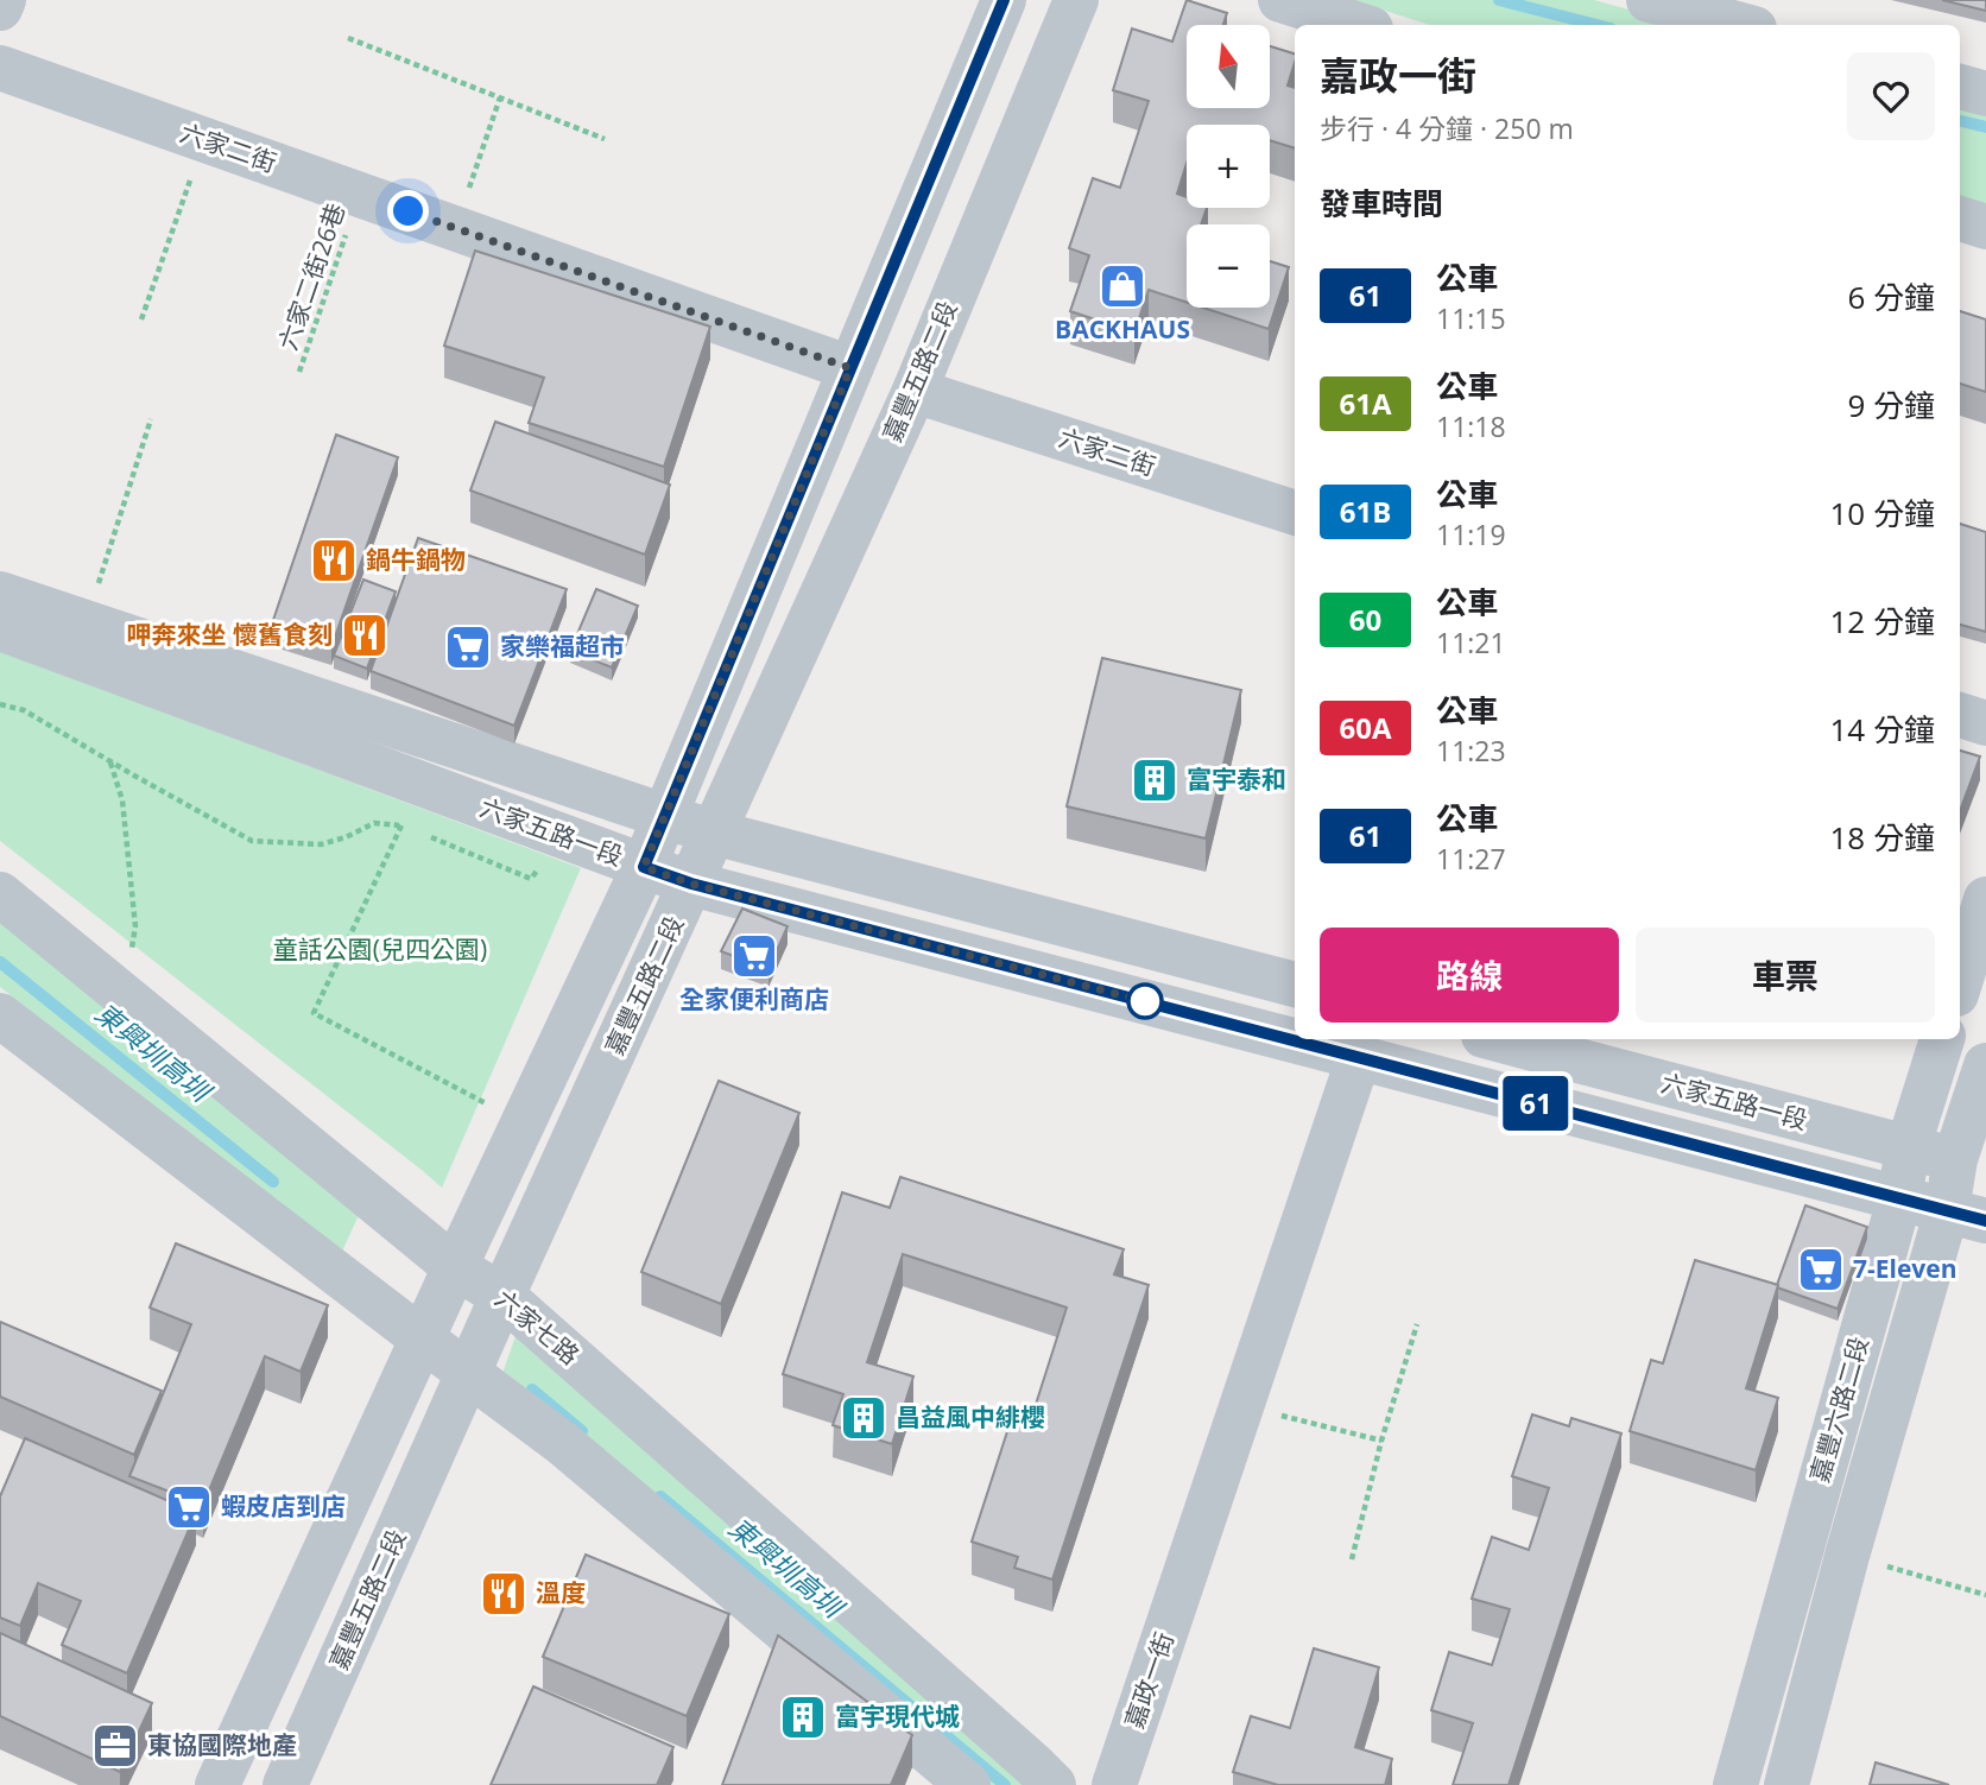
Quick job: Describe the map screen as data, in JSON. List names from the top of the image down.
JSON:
{
  "streets": {
    "street": [
      "六家二街",
      "嘉豐五路二段",
      "六家五路一段",
      "六家七路",
      "嘉豐六路二段",
      "嘉政一街"
    ],
    "path": ["六家二街26巷"]
  },
  "crossings": [
    ["六家二街", "六家二街26巷"],
    ["六家二街", "嘉豐五路二段"],
    ["嘉豐五路二段", "六家五路一段"],
    ["嘉豐五路二段", "六家七路"],
    ["六家五路一段", "嘉豐六路二段"],
    ["六家五路一段", "嘉政一街"]
  ],
  "water": ["東興圳高圳"],
  "parks": ["童話公園(兒四公園)"],
  "places": {
    "shop": ["BACKHAUS"],
    "restaurant": ["鍋牛鍋物", "呷奔來坐 懷舊食刻", "溫度"],
    "supermarket": [
      "家樂福超市",
      "全家便利商店",
      "7-Eleven",
      "蝦皮店到店"
    ],
    "building": ["富宇泰和", "昌益風中緋櫻", "富宇現代城"],
    "office": ["東協國際地產"]
  },
  "lines": ["bus line 61"],
  "north": "top",
  "page": {
    "on_map": "61",
    "map_buttons": ["+", "−"],
    "heading": [
      ["嘉政一街", "步行 · 4 分鐘 · 250 m"],
      "發車時間"
    ],
    "list": [
      {
        "mark": "61",
        "name": "公車",
        "note": "11:15",
        "value": "6 分鐘"
      },
      {
        "mark": "61A",
        "name": "公車",
        "note": "11:18",
        "value": "9 分鐘"
      },
      {
        "mark": "61B",
        "name": "公車",
        "note": "11:19",
        "value": "10 分鐘"
      },
      {
        "mark": "60",
        "name": "公車",
        "note": "11:21",
        "value": "12 分鐘"
      },
      {
        "mark": "60A",
        "name": "公車",
        "note": "11:23",
        "value": "14 分鐘"
      },
      {
        "mark": "61",
        "name": "公車",
        "note": "11:27",
        "value": "18 分鐘"
      }
    ],
    "buttons": ["路線", "車票"]
  }
}
